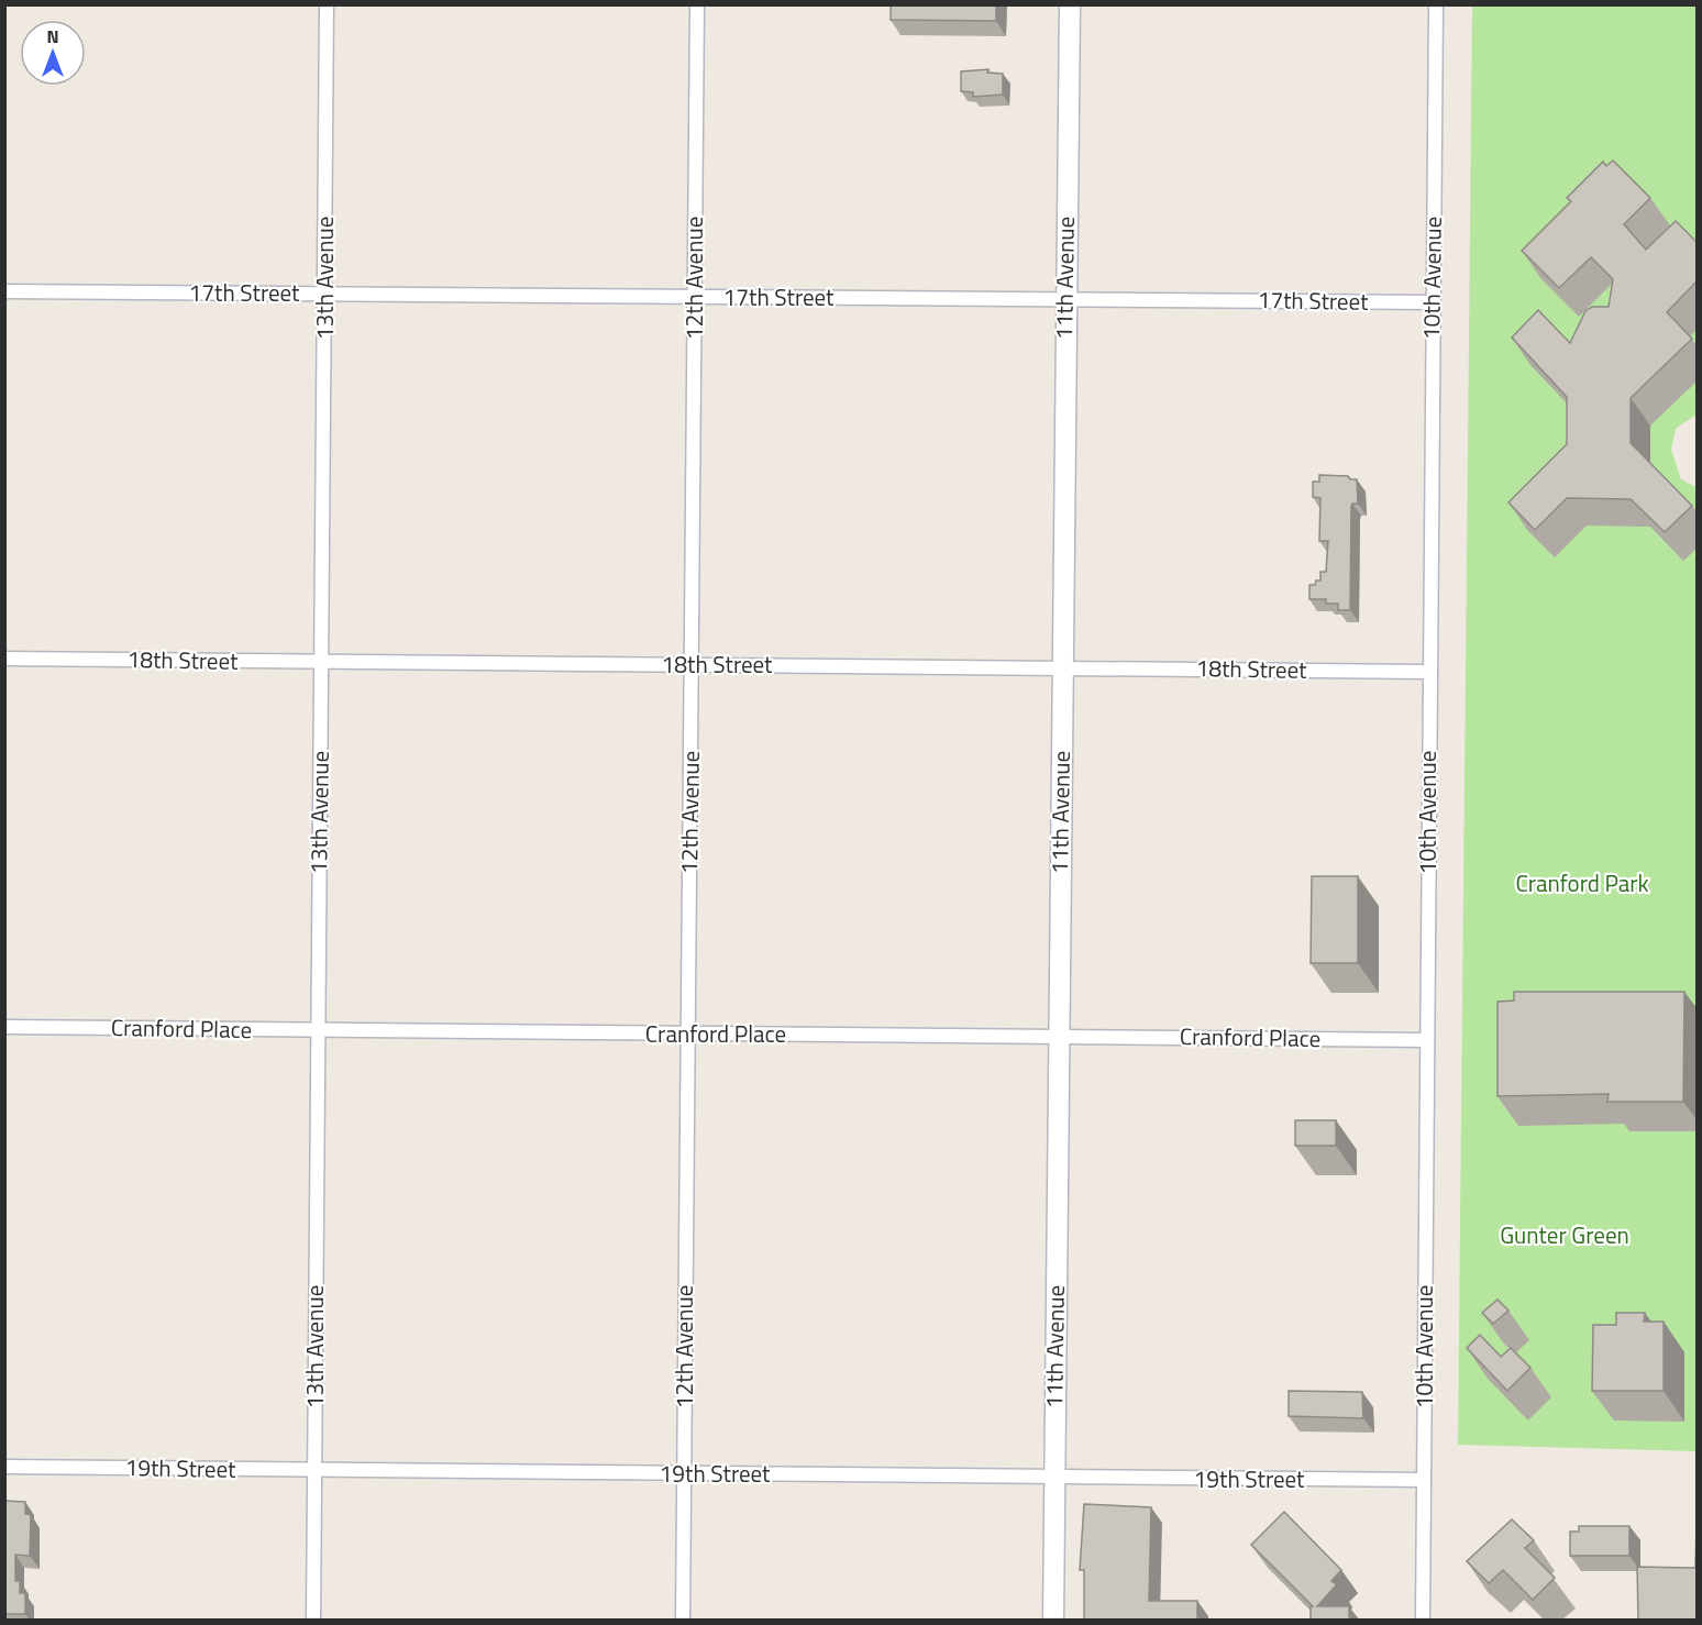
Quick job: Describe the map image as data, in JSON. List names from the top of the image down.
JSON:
{
  "streets": {
    "main road": ["11th Avenue"],
    "street": [
      "13th Avenue",
      "12th Avenue",
      "10th Avenue",
      "17th Street",
      "18th Street",
      "Cranford Place",
      "19th Street"
    ]
  },
  "crossings": [
    ["13th Avenue", "17th Street"],
    ["13th Avenue", "18th Street"],
    ["13th Avenue", "Cranford Place"],
    ["13th Avenue", "19th Street"],
    ["12th Avenue", "17th Street"],
    ["12th Avenue", "18th Street"],
    ["12th Avenue", "Cranford Place"],
    ["12th Avenue", "19th Street"],
    ["11th Avenue", "17th Street"],
    ["11th Avenue", "18th Street"],
    ["11th Avenue", "Cranford Place"],
    ["11th Avenue", "19th Street"],
    ["10th Avenue", "17th Street"],
    ["10th Avenue", "18th Street"],
    ["10th Avenue", "Cranford Place"],
    ["10th Avenue", "19th Street"]
  ],
  "parks": ["Cranford Park", "Gunter Green"],
  "north": "top"
}
